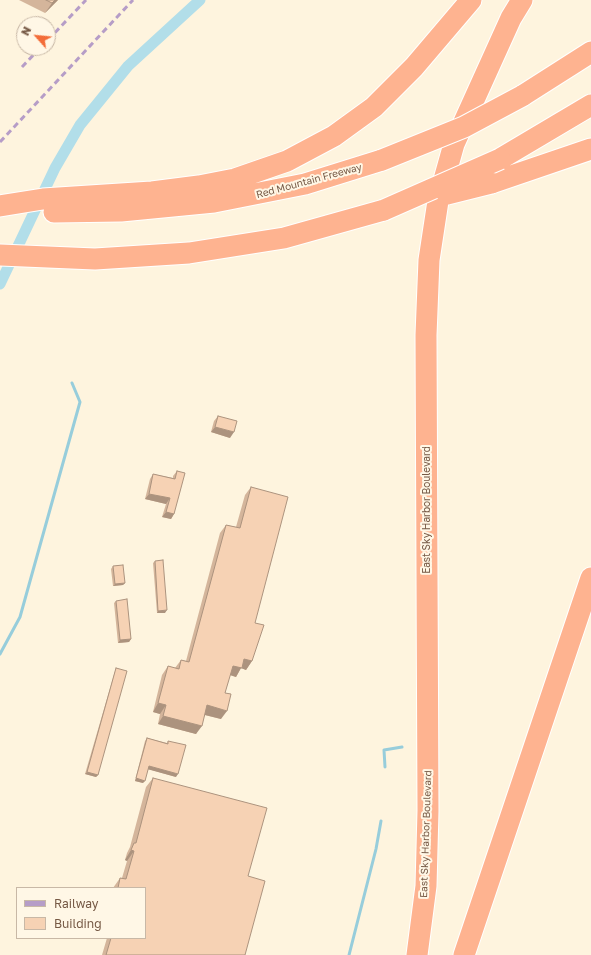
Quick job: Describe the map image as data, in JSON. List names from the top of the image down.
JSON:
{
  "streets": {
    "highway": ["Red Mountain Freeway", "East Sky Harbor Boulevard"]
  },
  "legend": ["Railway", "Building"],
  "north": "top left"
}
